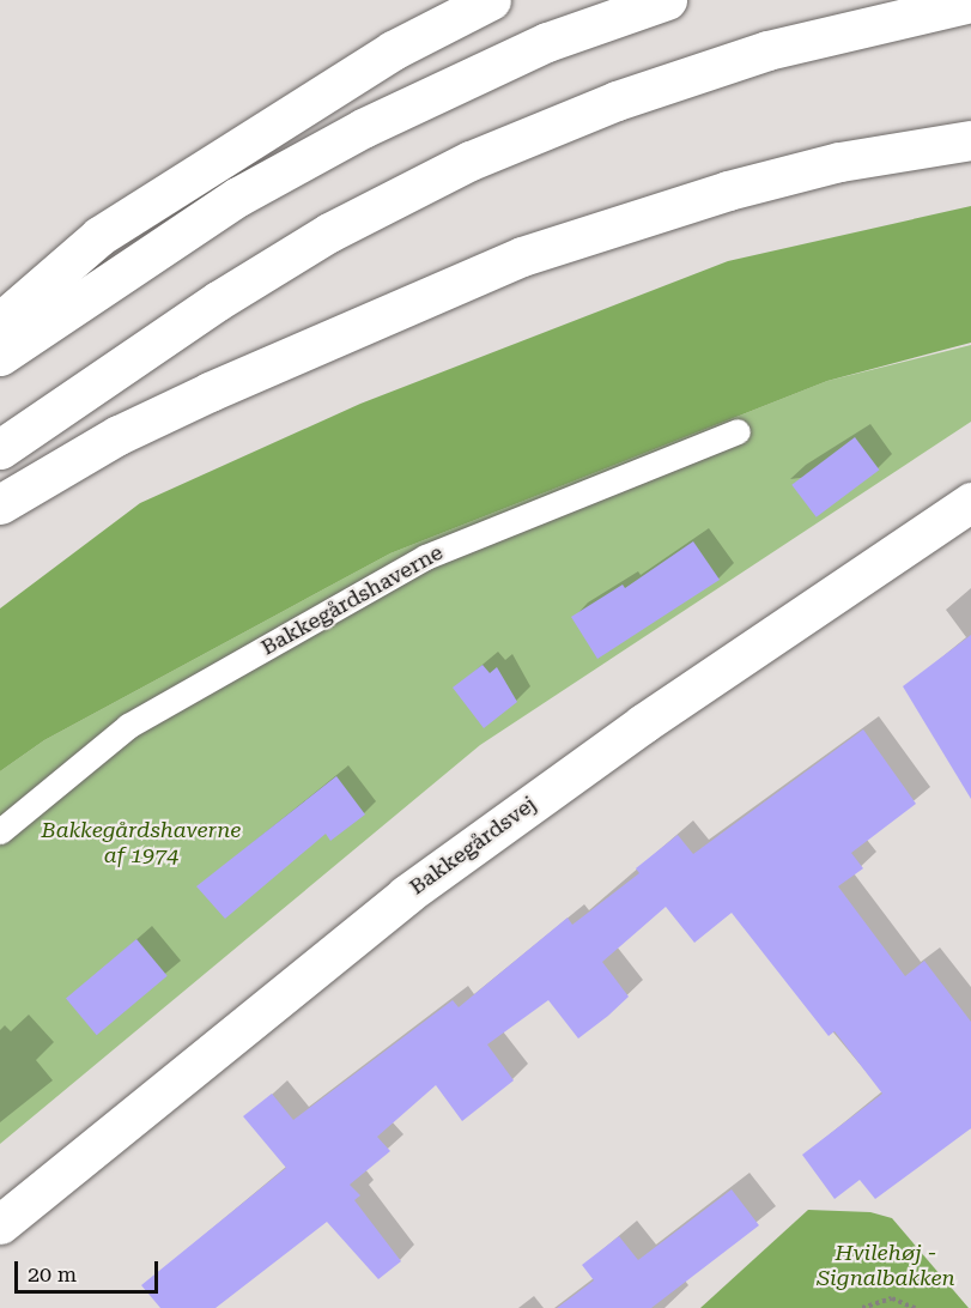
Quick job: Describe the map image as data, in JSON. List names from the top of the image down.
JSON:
{
  "streets": {
    "main road": ["Bakkegårdsvej"],
    "lane": ["Bakkegårdshaverne"]
  },
  "parks": ["Bakkegårdshaverne af 1974", "Hvilehøj - Signalbakken"],
  "scale_bar": "20 m"
}
